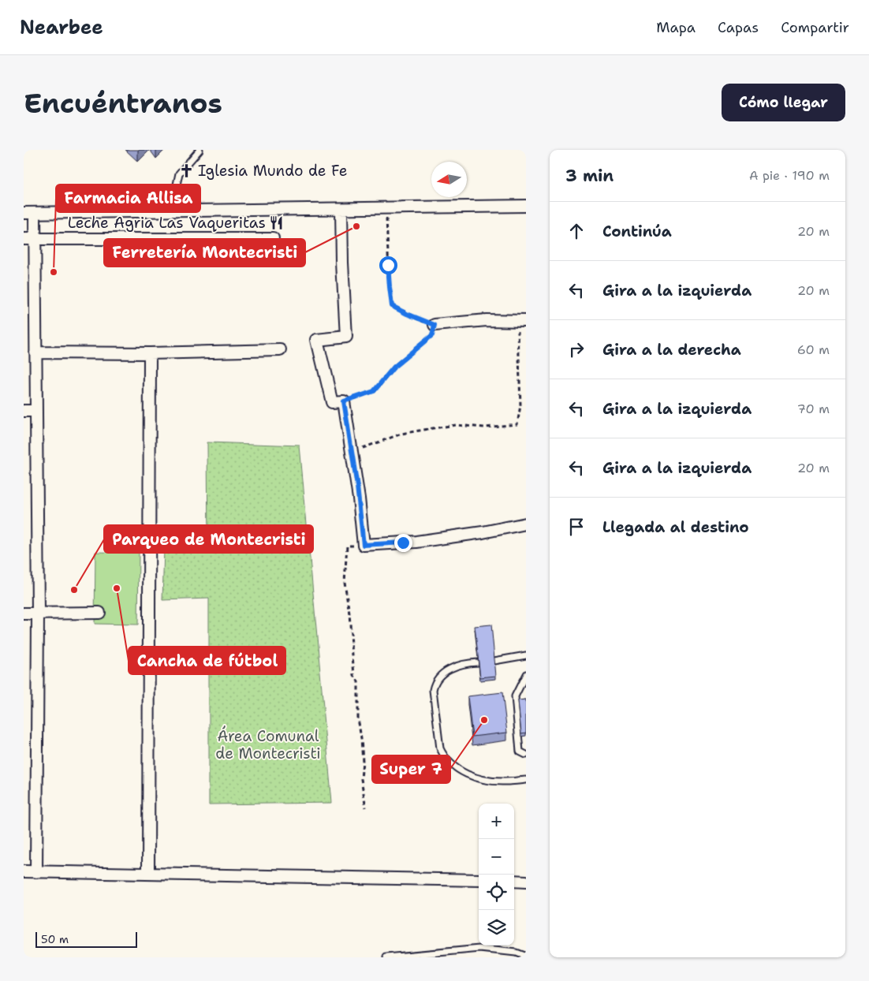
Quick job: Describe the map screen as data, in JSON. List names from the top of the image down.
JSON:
{
  "parks": ["Área Comunal de Montecristi"],
  "places": {
    "church": ["Iglesia Mundo de Fe"],
    "restaurant": ["Leche Agria Las Vaqueritas"],
    "other": [
      "Ferretería Montecristi",
      "Farmacia Allisa",
      "Cancha de fútbol",
      "Parqueo de Montecristi",
      "Super 7"
    ]
  },
  "scale_bar": "50 m",
  "north": "left",
  "page": {
    "header": "Nearbee",
    "nav": ["Mapa", "Capas", "Compartir"],
    "buttons": "Cómo llegar",
    "title": "Encuéntranos",
    "heading": ["3 min", "A pie · 190 m"],
    "list": [
      ["Continúa", "20 m"],
      ["Gira a la izquierda", "20 m"],
      ["Gira a la derecha", "60 m"],
      ["Gira a la izquierda", "70 m"],
      ["Gira a la izquierda", "20 m"],
      "Llegada al destino"
    ],
    "map_buttons": ["+", "−"],
    "scale": "50 m"
  }
}
